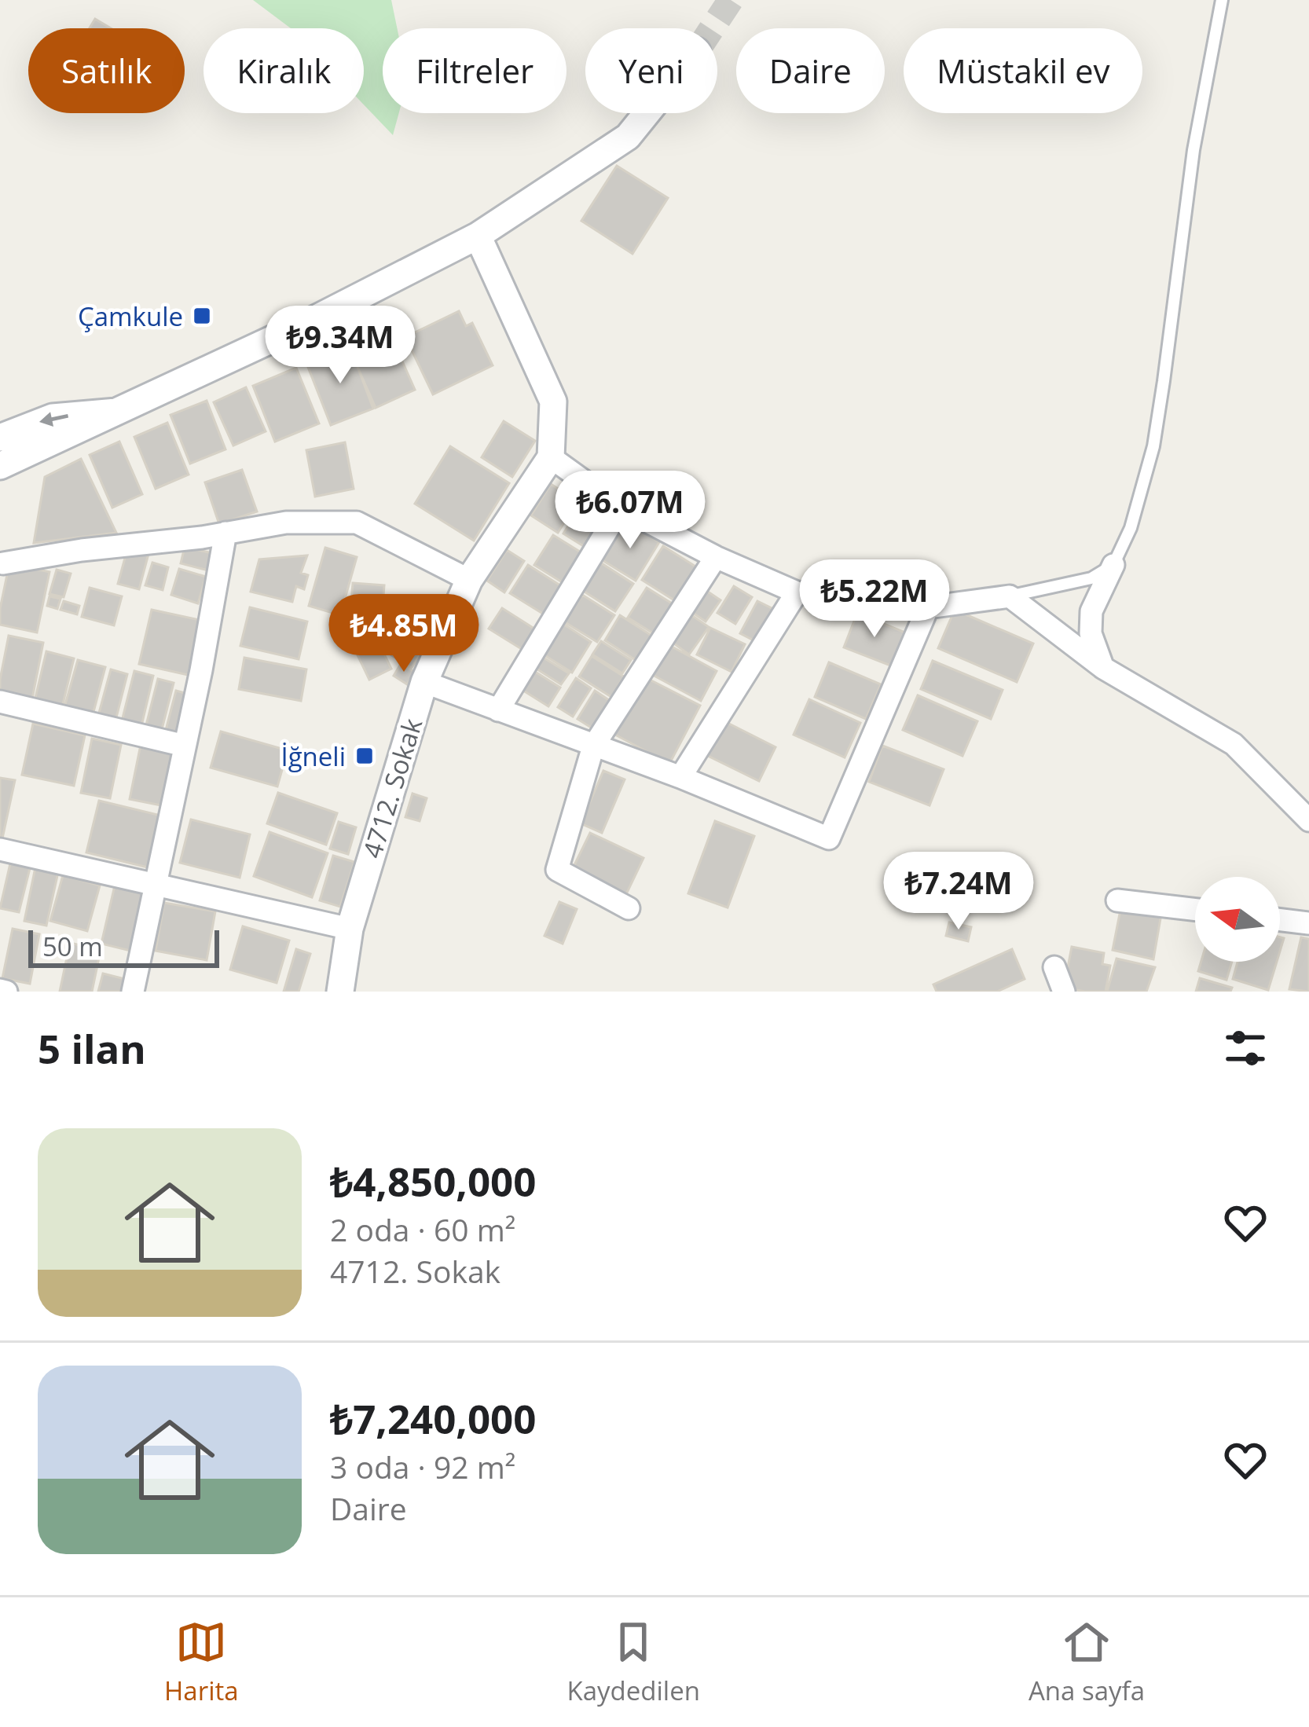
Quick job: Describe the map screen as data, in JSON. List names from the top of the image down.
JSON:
{
  "streets": {
    "street": ["4712. Sokak"]
  },
  "places": {
    "transit": ["Çamkule", "İğneli"]
  },
  "scale_bar": "50 m",
  "north": "left",
  "page": {
    "chip": [
      "Satılık",
      "Kiralık",
      "Filtreler",
      "Yeni",
      "Daire",
      "Müstakil ev"
    ],
    "price": [
      "₺9.34M",
      "₺6.07M",
      "₺5.22M",
      "₺4.85M",
      "₺7.24M"
    ],
    "scale": "50 m",
    "heading": "5 ilan",
    "list": [
      {
        "name": "₺4,850,000",
        "note": "2 oda · 60 m² · 4712. Sokak"
      },
      {
        "name": "₺7,240,000",
        "note": "3 oda · 92 m² · Daire"
      }
    ],
    "tabs": ["Harita", "Kaydedilen", "Ana sayfa"]
  }
}
